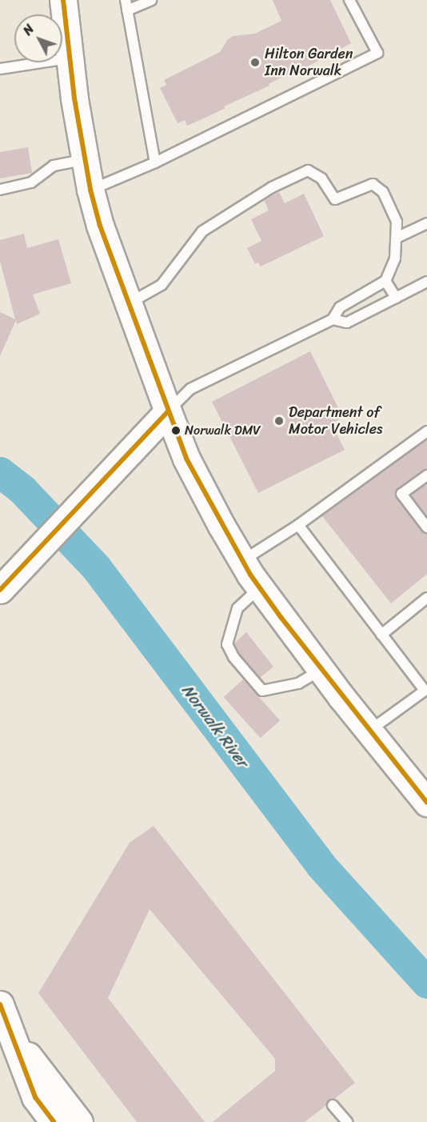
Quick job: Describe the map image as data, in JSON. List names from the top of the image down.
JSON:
{
  "water": ["Norwalk River"],
  "places": ["Hilton Garden Inn Norwalk", "Department of Motor Vehicles", "Norwalk DMV"],
  "north": "top left"
}
